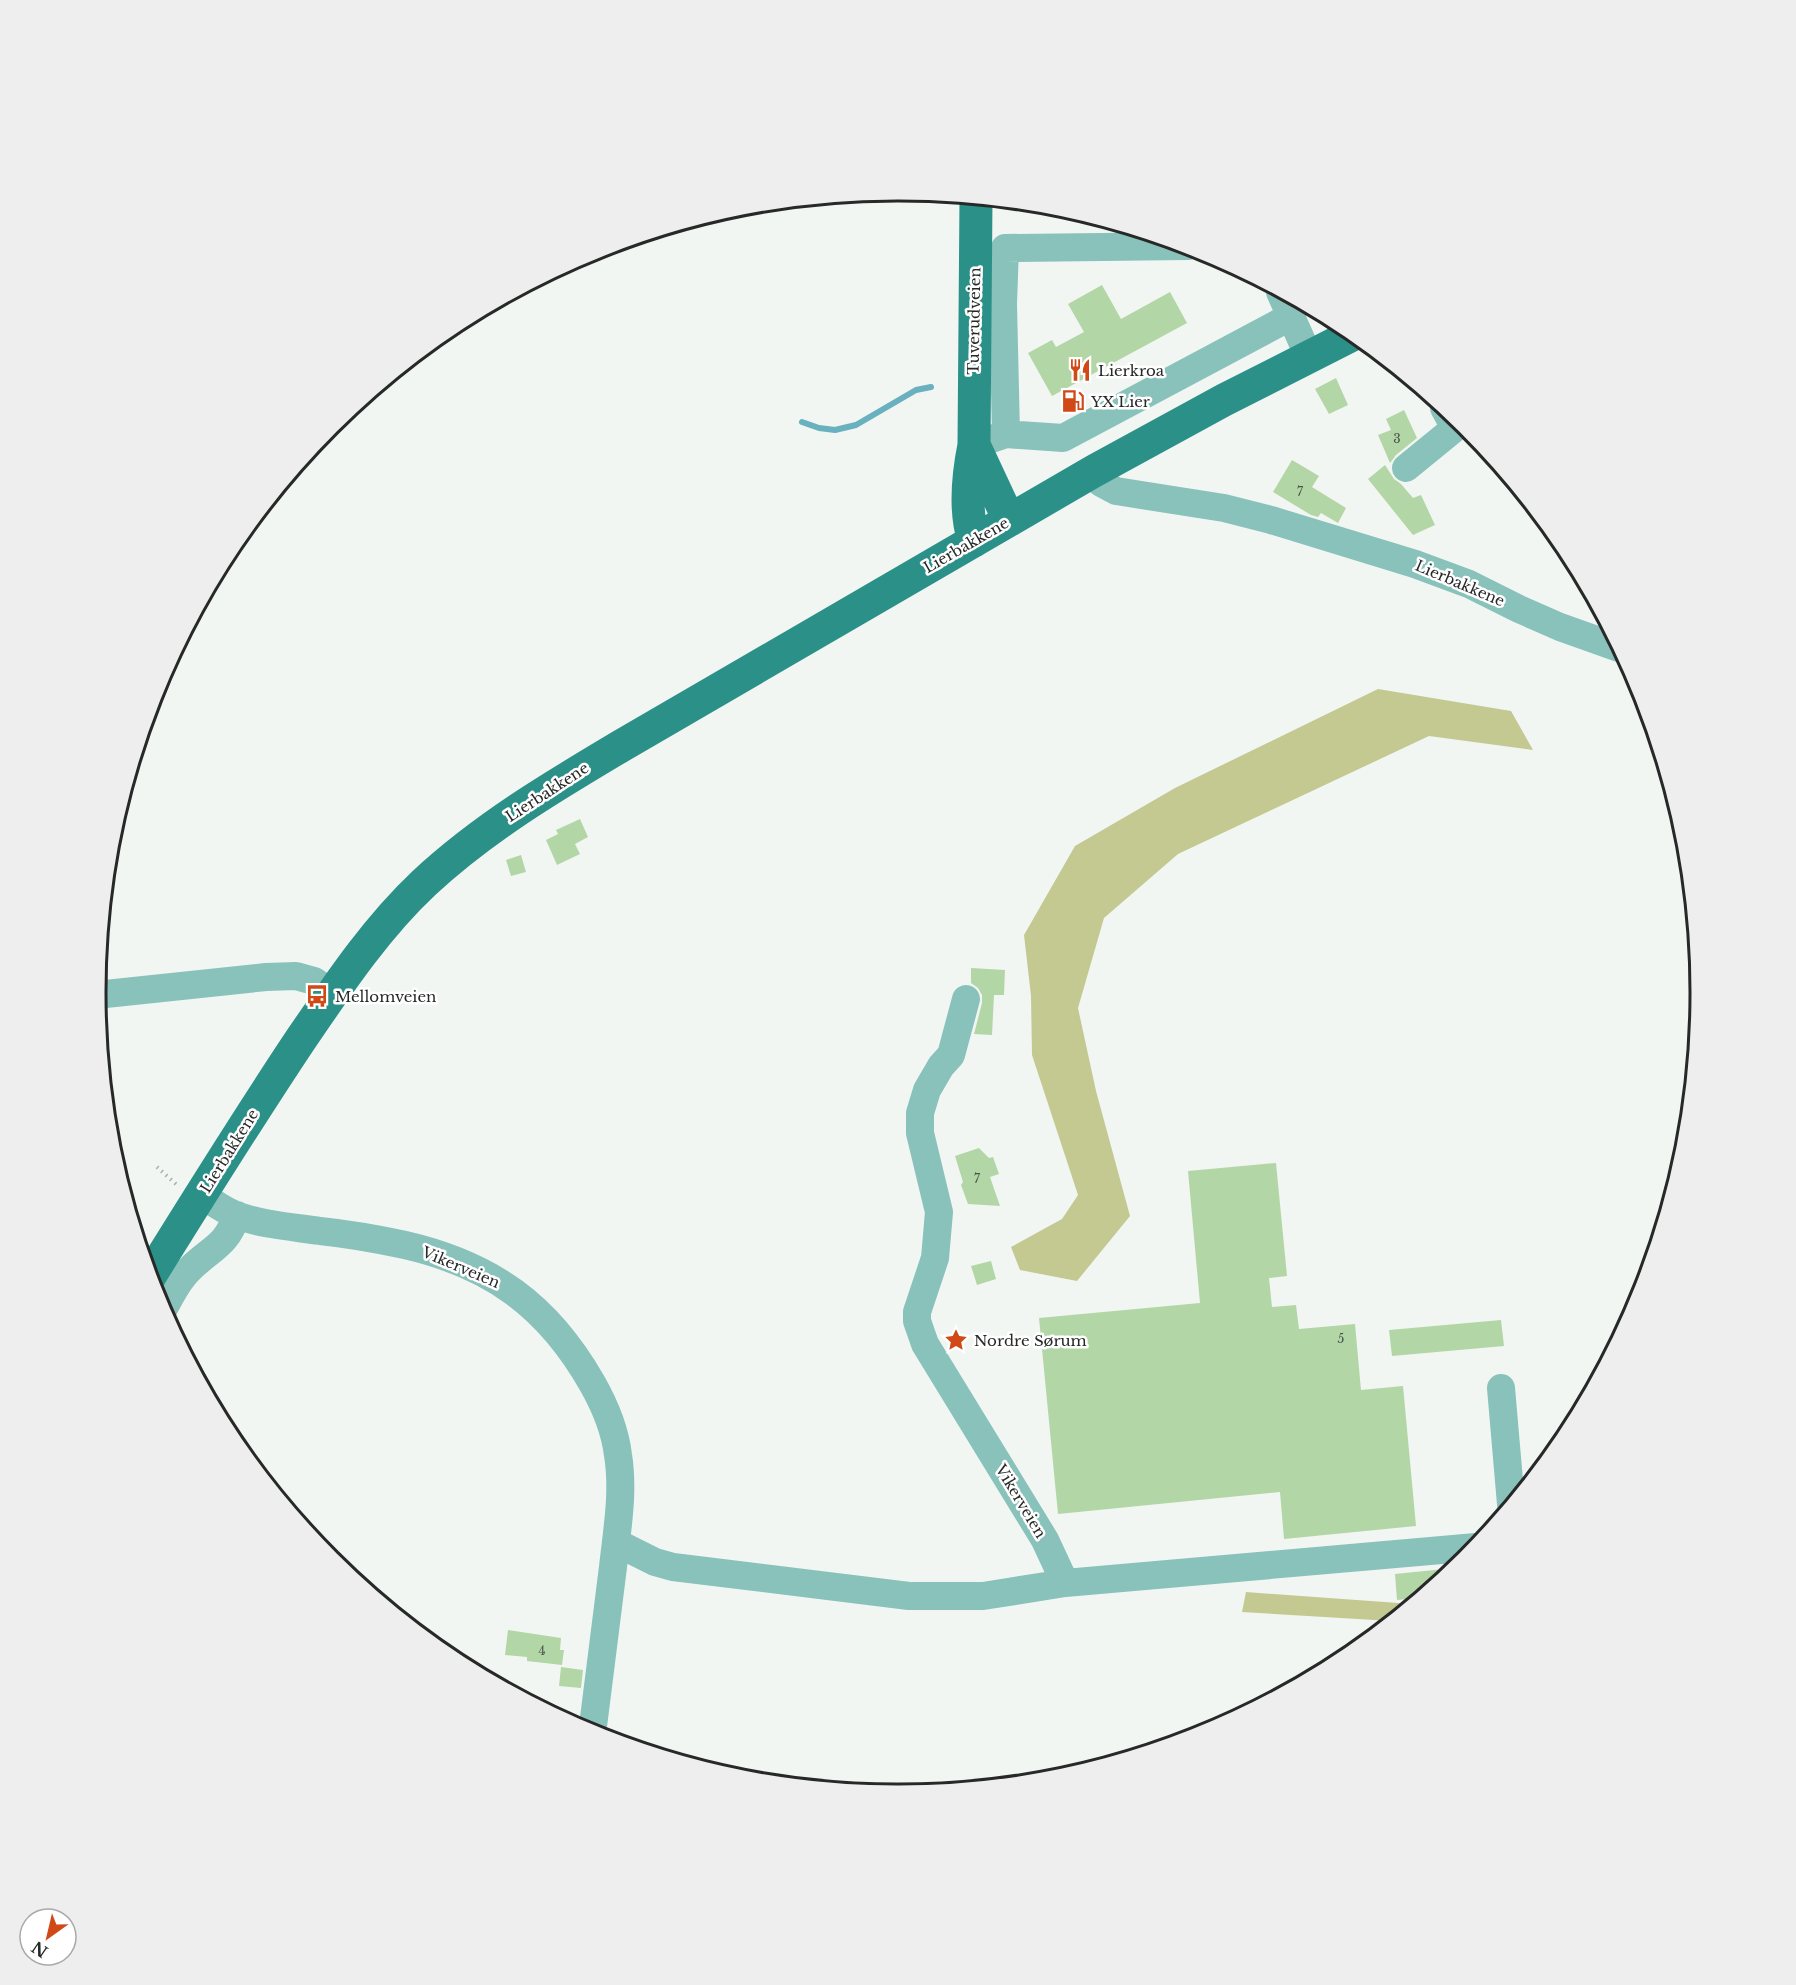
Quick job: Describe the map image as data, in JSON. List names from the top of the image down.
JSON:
{
  "streets": {
    "main road": ["Tuverudveien", "Lierbakkene"],
    "street": ["Vikerveien"]
  },
  "crossings": [
    ["Tuverudveien", "Lierbakkene"],
    ["Lierbakkene", "Vikerveien"]
  ],
  "places": {
    "restaurant": ["Lierkroa"],
    "fuel station": ["YX Lier"],
    "bus stop": ["Mellomveien"],
    "place": ["Nordre Sørum"]
  },
  "house_numbers": [
    "3",
    "7",
    "7",
    "5",
    "4"
  ],
  "north": "bottom left"
}
